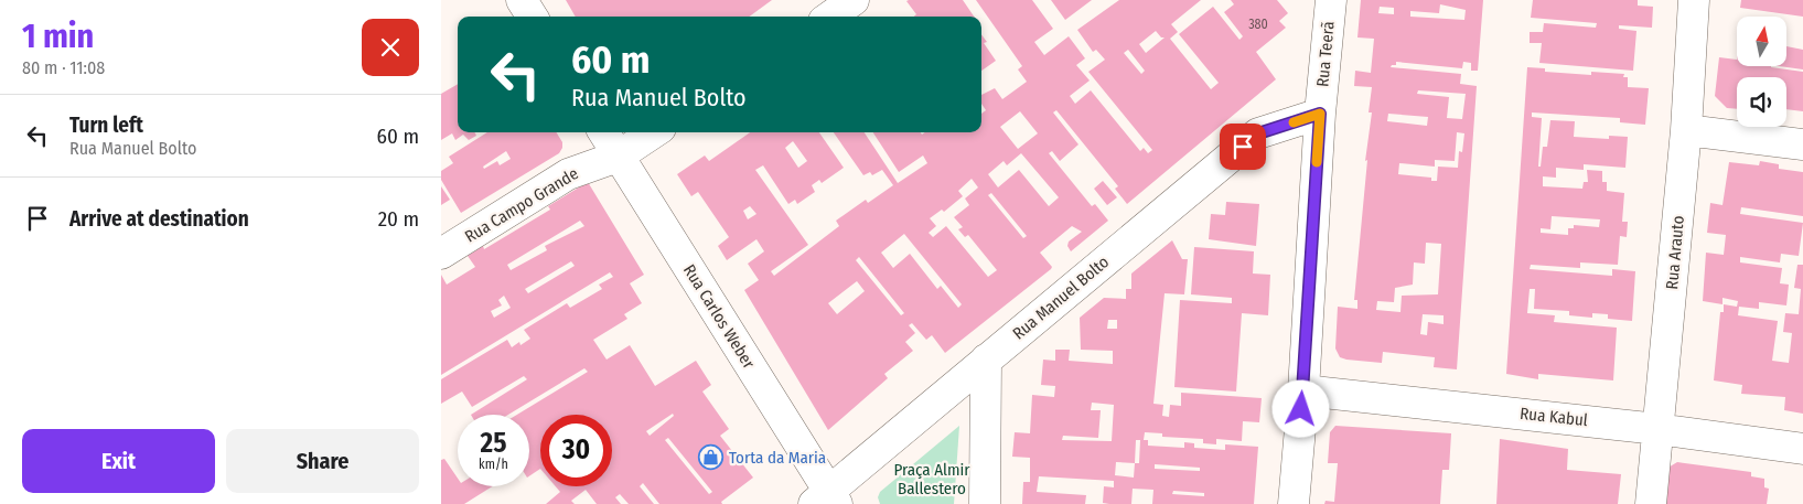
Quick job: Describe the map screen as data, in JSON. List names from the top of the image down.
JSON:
{
  "streets": {
    "street": [
      "Rua Teerã",
      "Rua Campo Grande",
      "Rua Arauto",
      "Rua Manuel Bolto",
      "Rua Carlos Weber",
      "Rua Kabul"
    ]
  },
  "crossings": [
    ["Rua Teerã", "Rua Manuel Bolto"],
    ["Rua Teerã", "Rua Kabul"],
    ["Rua Campo Grande", "Rua Carlos Weber"],
    ["Rua Arauto", "Rua Kabul"],
    ["Rua Manuel Bolto", "Rua Carlos Weber"]
  ],
  "parks": ["Praça Almir Ballestero"],
  "places": {
    "shop": ["Torta da Maria"]
  },
  "house_numbers": ["380"],
  "north": "top",
  "page": {
    "heading": ["1 min", "80 m · 11:08"],
    "turn": ["60 m", "Rua Manuel Bolto"],
    "list": [
      {
        "name": "Turn left",
        "note": "Rua Manuel Bolto",
        "value": "60 m"
      },
      {
        "name": "Arrive at destination",
        "value": "20 m"
      }
    ],
    "speed": "25 km/h",
    "limit": "30",
    "buttons": ["Exit", "Share"]
  }
}
